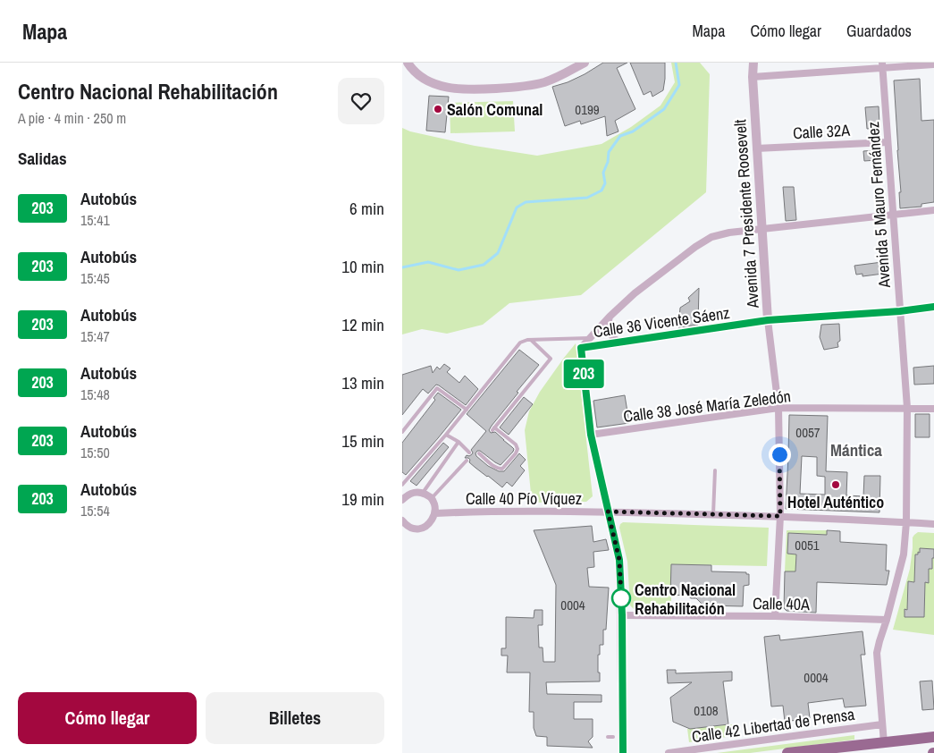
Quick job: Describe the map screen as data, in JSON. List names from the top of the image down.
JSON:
{
  "streets": {
    "street": [
      "Calle 32A",
      "Avenida 5 Mauro Fernández",
      "Avenida 7 Presidente Roosevelt",
      "Calle 36 Vicente Sáenz",
      "Calle 38 José María Zeledón",
      "Calle 40 Pío Víquez",
      "Calle 40A",
      "Calle 42 Libertad de Prensa"
    ]
  },
  "crossings": [
    ["Calle 32A", "Avenida 5 Mauro Fernández"],
    ["Calle 32A", "Avenida 7 Presidente Roosevelt"],
    ["Avenida 5 Mauro Fernández", "Calle 36 Vicente Sáenz"],
    ["Avenida 5 Mauro Fernández", "Calle 38 José María Zeledón"],
    ["Avenida 5 Mauro Fernández", "Calle 40 Pío Víquez"],
    ["Avenida 5 Mauro Fernández", "Calle 40A"],
    ["Avenida 5 Mauro Fernández", "Calle 42 Libertad de Prensa"],
    ["Avenida 7 Presidente Roosevelt", "Calle 36 Vicente Sáenz"],
    ["Avenida 7 Presidente Roosevelt", "Calle 38 José María Zeledón"],
    ["Avenida 7 Presidente Roosevelt", "Calle 40 Pío Víquez"],
    ["Avenida 7 Presidente Roosevelt", "Calle 40A"]
  ],
  "districts": ["Mántica"],
  "places": ["Salón Comunal", "Hotel Auténtico", "Centro Nacional Rehabilitación"],
  "lines": ["bus line 203"],
  "house_numbers": [
    "0199",
    "0057",
    "0051",
    "0004",
    "0004",
    "0108"
  ],
  "page": {
    "header": "Mapa",
    "nav": ["Mapa", "Cómo llegar", "Guardados"],
    "heading": [
      ["Centro Nacional Rehabilitación", "A pie · 4 min · 250 m"],
      "Salidas"
    ],
    "on_map": "203",
    "list": [
      {
        "mark": "203",
        "name": "Autobús",
        "note": "15:41",
        "value": "6 min"
      },
      {
        "mark": "203",
        "name": "Autobús",
        "note": "15:45",
        "value": "10 min"
      },
      {
        "mark": "203",
        "name": "Autobús",
        "note": "15:47",
        "value": "12 min"
      },
      {
        "mark": "203",
        "name": "Autobús",
        "note": "15:48",
        "value": "13 min"
      },
      {
        "mark": "203",
        "name": "Autobús",
        "note": "15:50",
        "value": "15 min"
      },
      {
        "mark": "203",
        "name": "Autobús",
        "note": "15:54",
        "value": "19 min"
      }
    ],
    "buttons": ["Cómo llegar", "Billetes"]
  }
}
